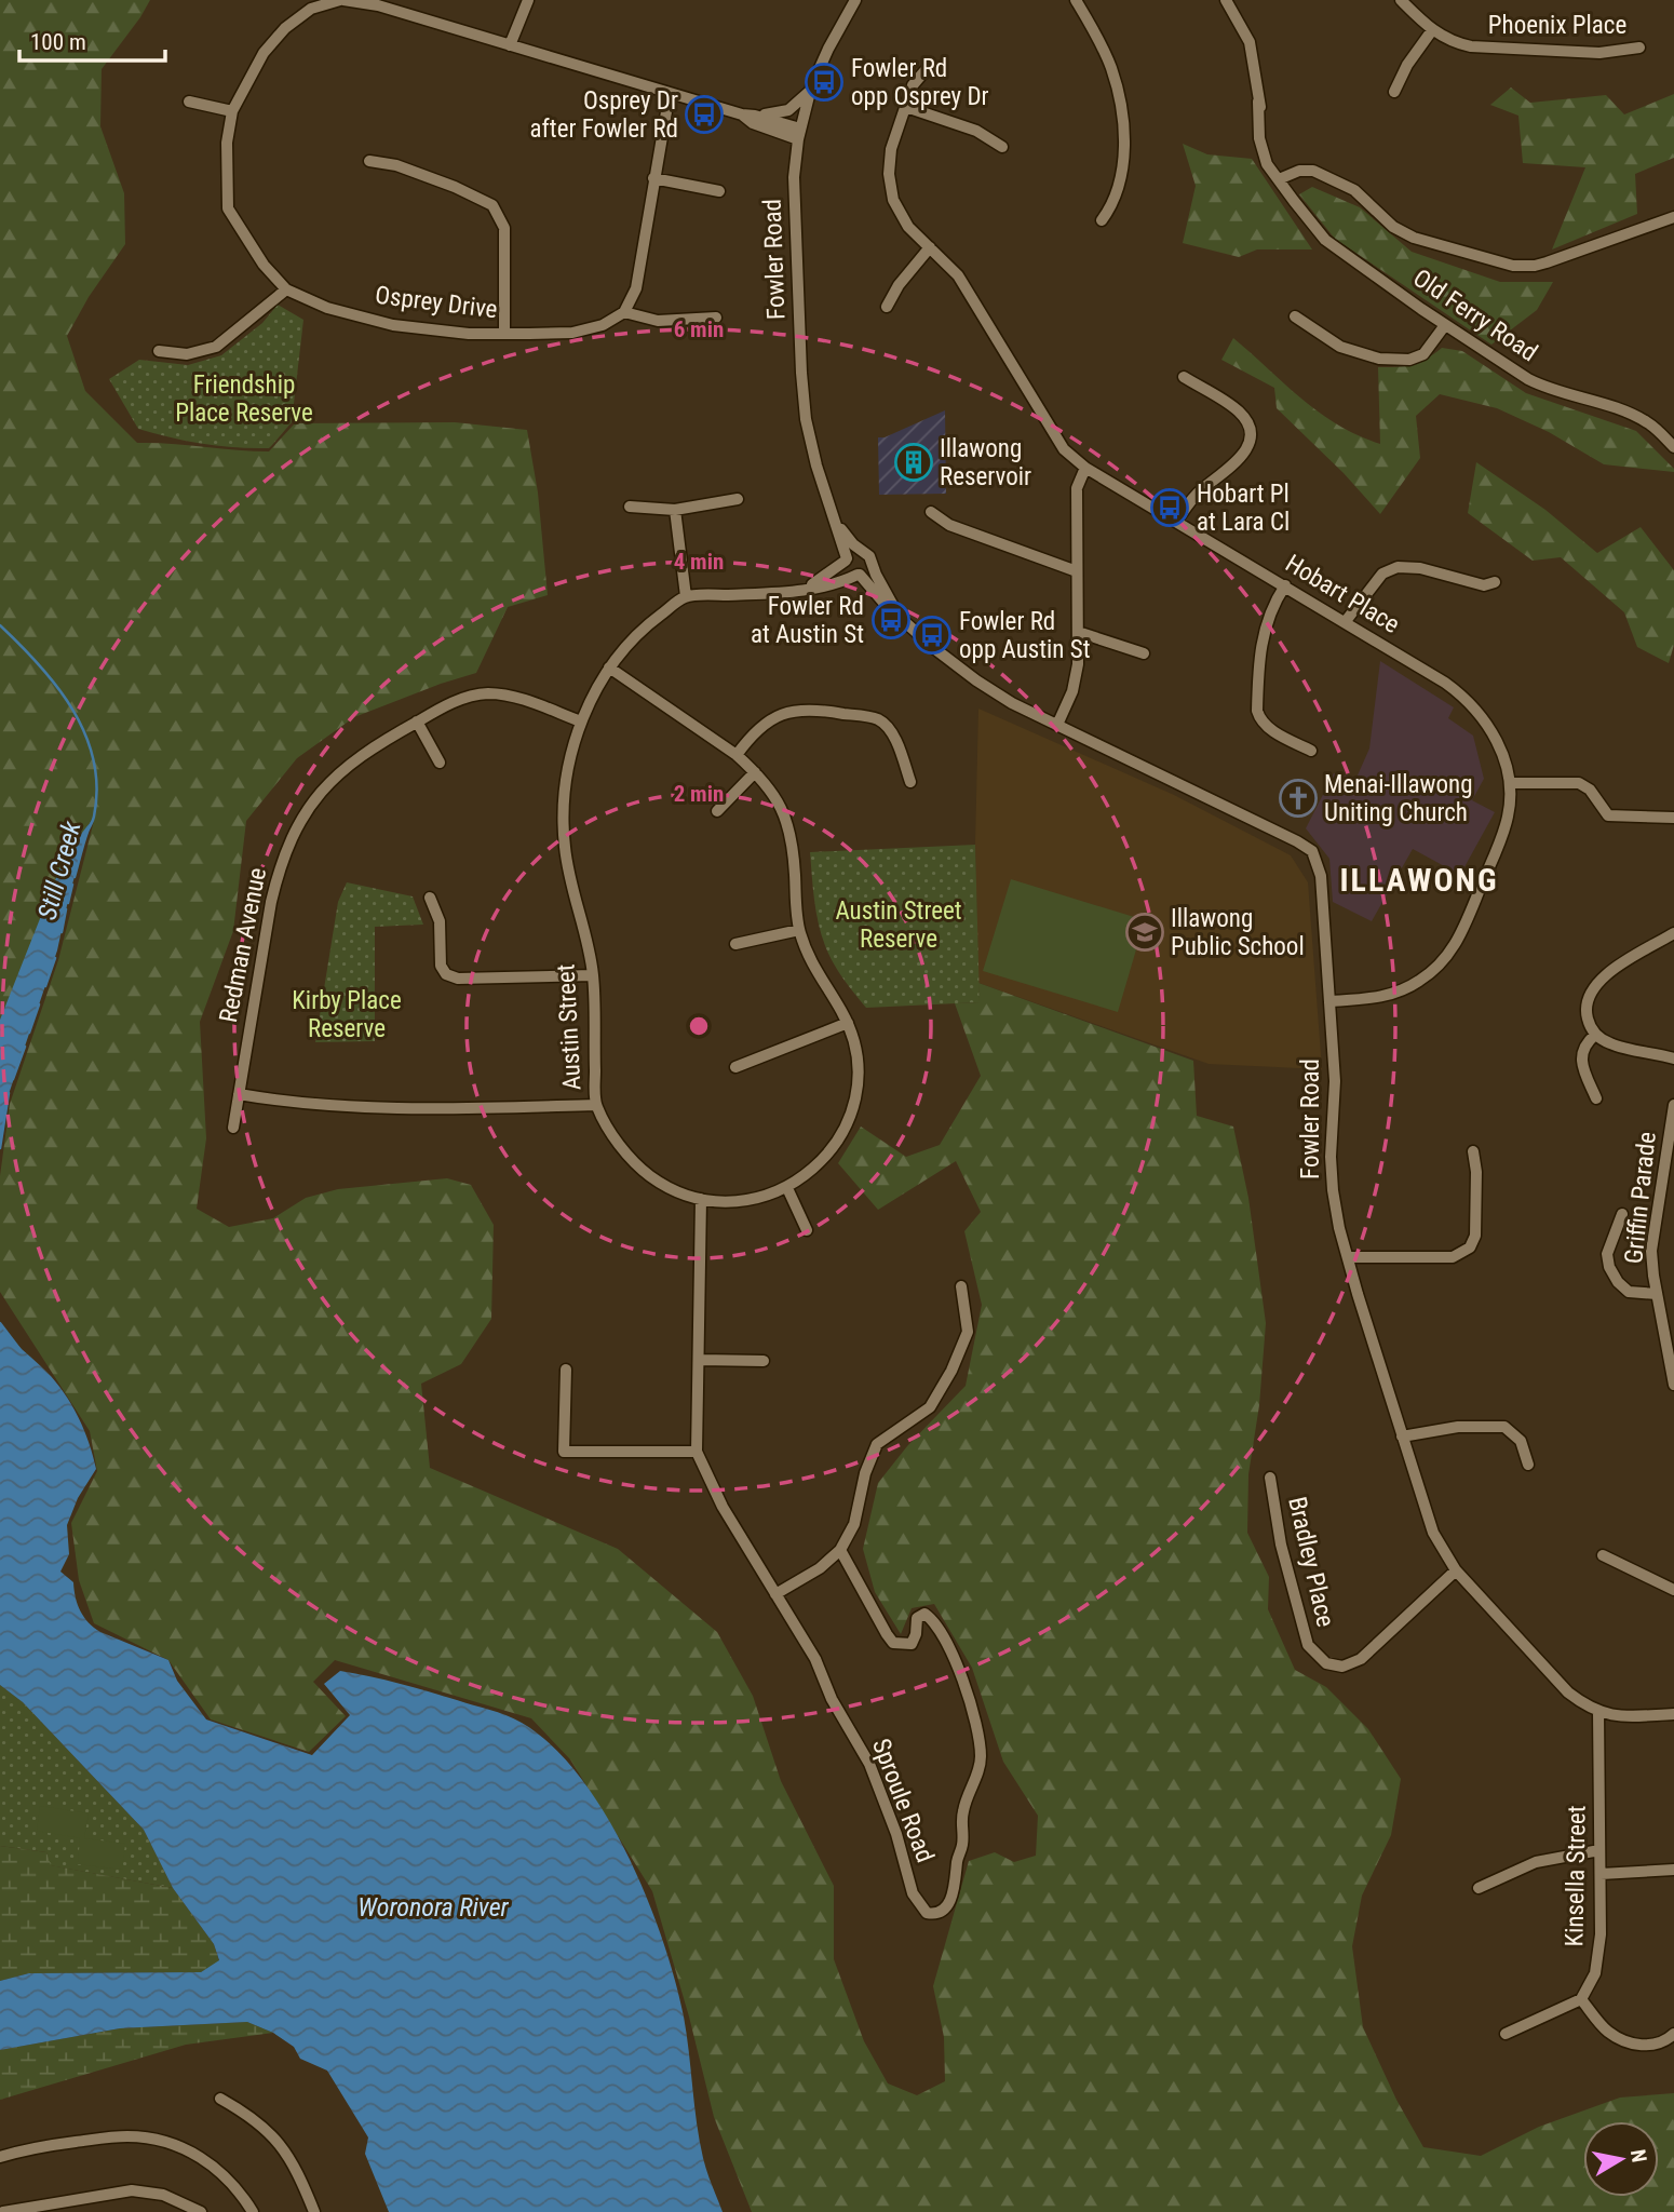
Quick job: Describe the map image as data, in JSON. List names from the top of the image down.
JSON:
{
  "streets": {
    "street": [
      "Phoenix Place",
      "Fowler Road",
      "Osprey Drive",
      "Old Ferry Road",
      "Hobart Place",
      "Redman Avenue",
      "Austin Street",
      "Griffin Parade",
      "Bradley Place",
      "Sproule Road",
      "Kinsella Street"
    ]
  },
  "crossings": [
    ["Fowler Road", "Osprey Drive"],
    ["Fowler Road", "Hobart Place"],
    ["Fowler Road", "Bradley Place"],
    ["Fowler Road", "Kinsella Street"],
    ["Redman Avenue", "Austin Street"],
    ["Austin Street", "Sproule Road"]
  ],
  "districts": ["ILLAWONG"],
  "water": ["Still Creek", "Woronora River"],
  "parks": ["Friendship Place Reserve", "Austin Street Reserve", "Kirby Place Reserve"],
  "places": {
    "bus stop": [
      "Fowler Rd opp Osprey Dr",
      "Osprey Dr after Fowler Rd",
      "Hobart Pl at Lara Cl",
      "Fowler Rd at Austin St",
      "Fowler Rd opp Austin St"
    ],
    "building": ["Illawong Reservoir"],
    "church": ["Menai-Illawong Uniting Church"],
    "school or university": ["Illawong Public School"]
  },
  "scale_bar": "100 m",
  "north": "right",
  "rings": ["6 min", "4 min", "2 min"]
}
